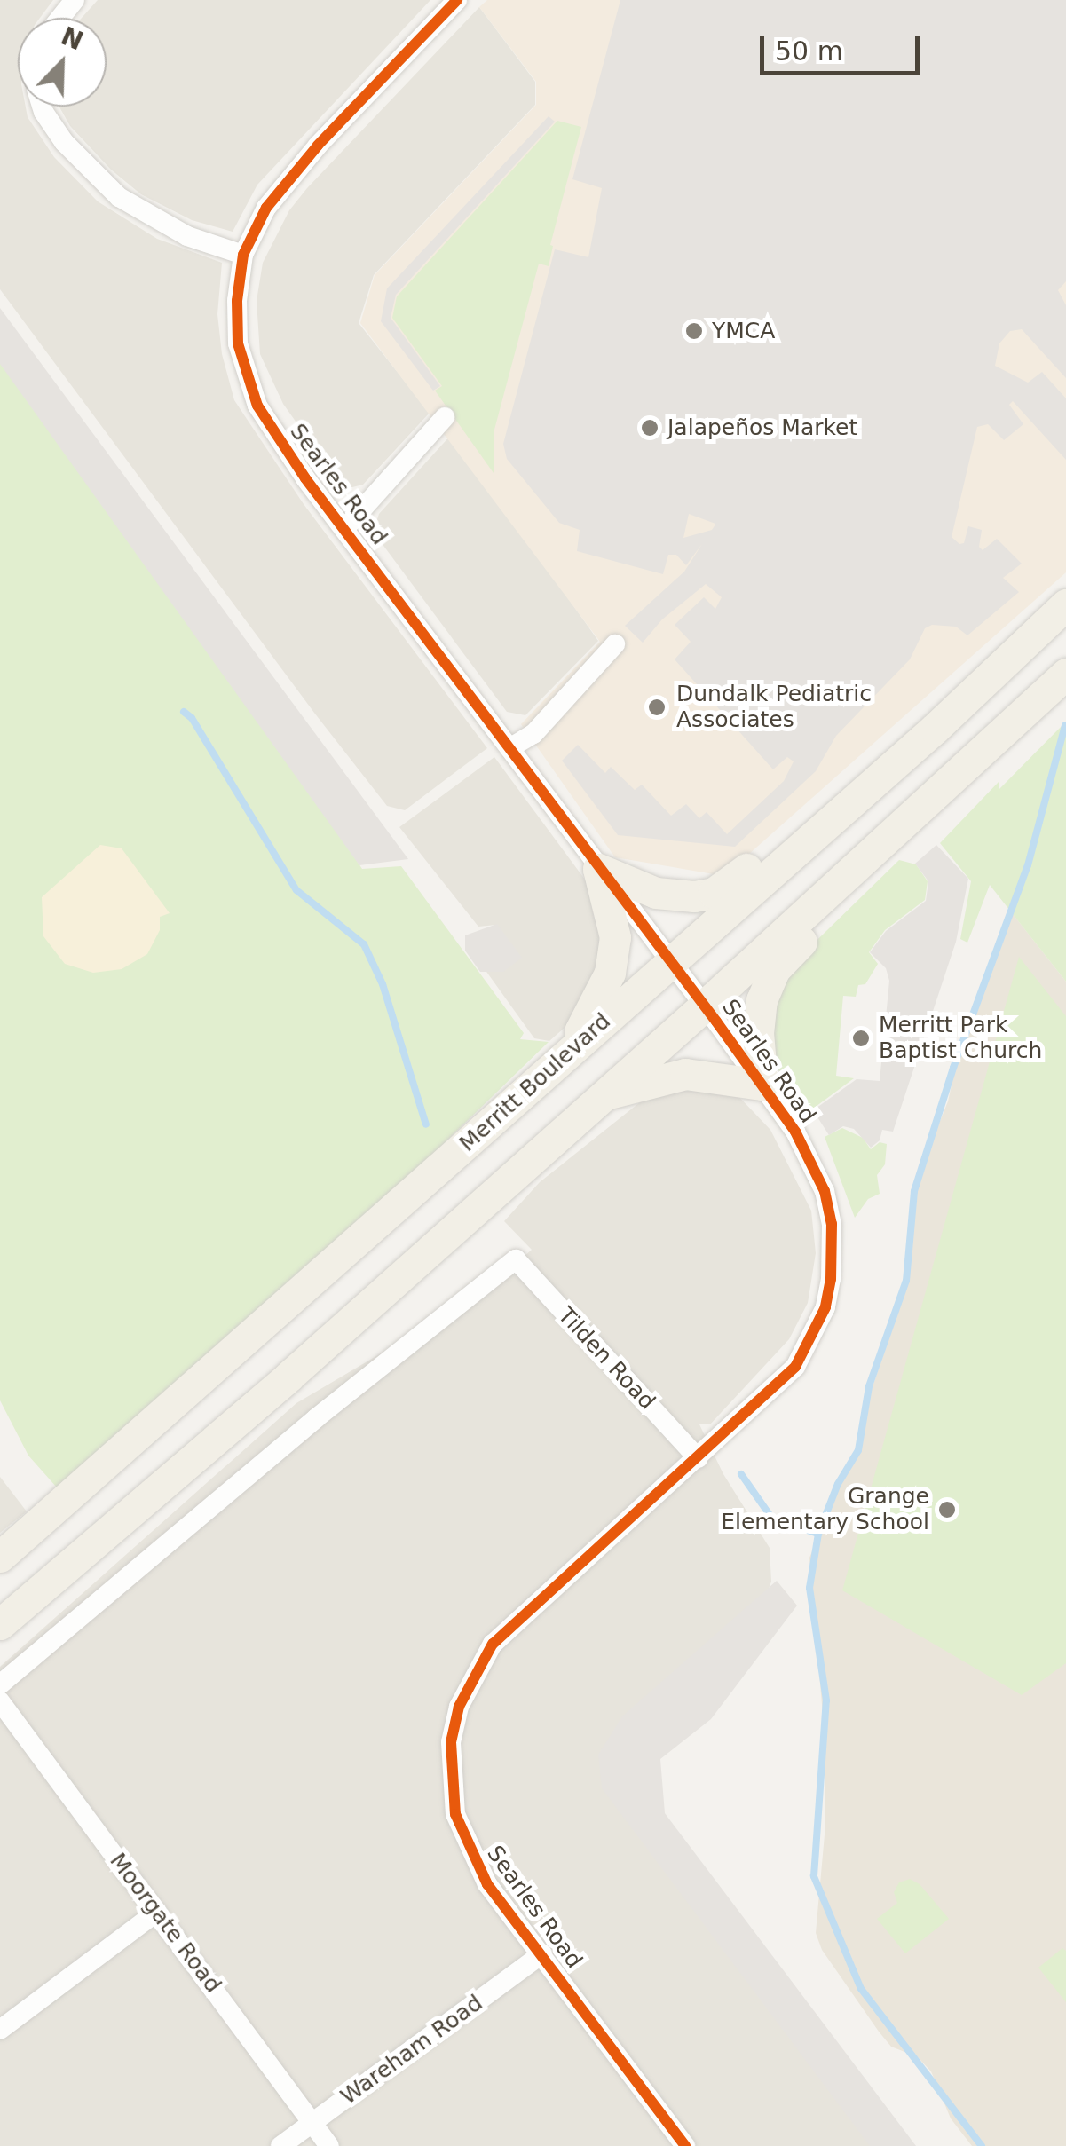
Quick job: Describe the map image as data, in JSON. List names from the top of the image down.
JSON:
{
  "streets": {
    "main road": ["Merritt Boulevard"],
    "street": [
      "Searles Road",
      "Tilden Road",
      "Moorgate Road",
      "Wareham Road"
    ]
  },
  "crossings": [
    ["Searles Road", "Merritt Boulevard"],
    ["Searles Road", "Tilden Road"],
    ["Searles Road", "Wareham Road"],
    ["Moorgate Road", "Wareham Road"]
  ],
  "places": [
    "YMCA",
    "Jalapeños Market",
    "Dundalk Pediatric Associates",
    "Merritt Park Baptist Church",
    "Grange Elementary School"
  ],
  "scale_bar": "50 m",
  "north": "top right"
}
